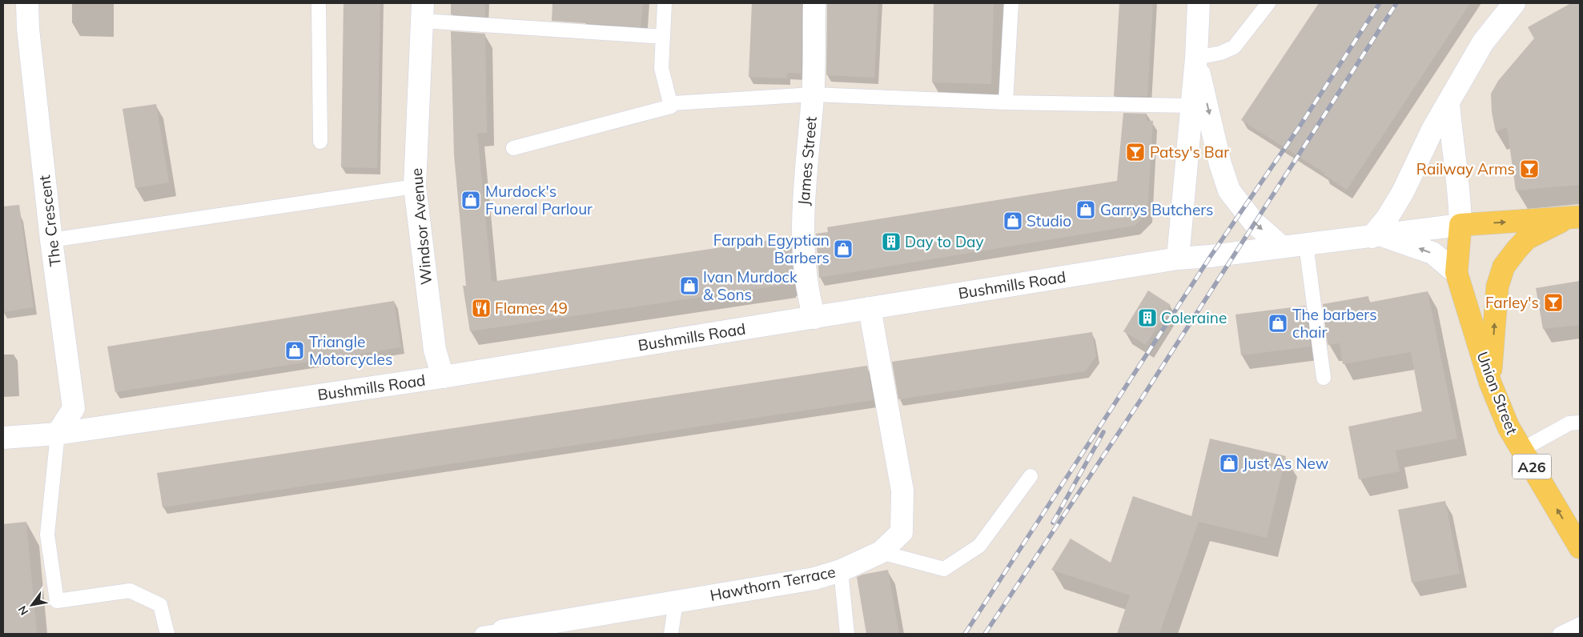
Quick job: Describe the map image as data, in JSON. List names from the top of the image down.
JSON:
{
  "streets": {
    "main road": ["Union Street", "A26"],
    "street": [
      "James Street",
      "The Crescent",
      "Windsor Avenue",
      "Bushmills Road",
      "Hawthorn Terrace"
    ]
  },
  "crossings": [
    ["James Street", "Bushmills Road"],
    ["The Crescent", "Bushmills Road"],
    ["Windsor Avenue", "Bushmills Road"],
    ["Bushmills Road", "Union Street"],
    ["Bushmills Road", "A26"],
    ["Bushmills Road", "Hawthorn Terrace"],
    ["Union Street", "A26"]
  ],
  "places": {
    "bar": ["Patsy's Bar", "Railway Arms", "Farley's"],
    "shop": [
      "Murdock's Funeral Parlour",
      "Garrys Butchers",
      "Studio",
      "Farpah Egyptian Barbers",
      "Ivan Murdock & Sons",
      "The barbers chair",
      "Triangle Motorcycles",
      "Just As New"
    ],
    "building": ["Day to Day", "Coleraine"],
    "restaurant": ["Flames 49"]
  },
  "north": "bottom left"
}
